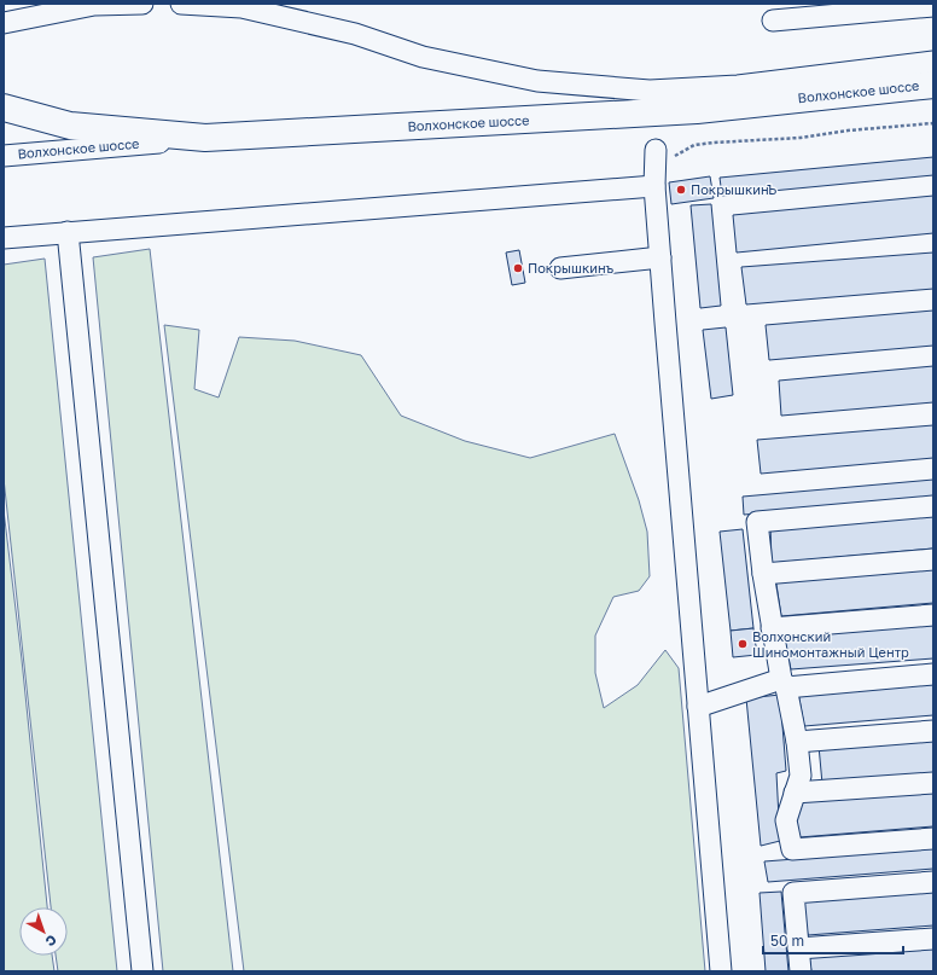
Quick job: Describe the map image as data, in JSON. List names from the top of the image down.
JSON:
{
  "streets": {
    "main road": ["Волхонское шоссе"]
  },
  "places": ["ПокрышкинЪ", "Покрышкинъ", "Волхонский Шиномонтажный Центр"],
  "scale_bar": "50 m",
  "north": "bottom right"
}
